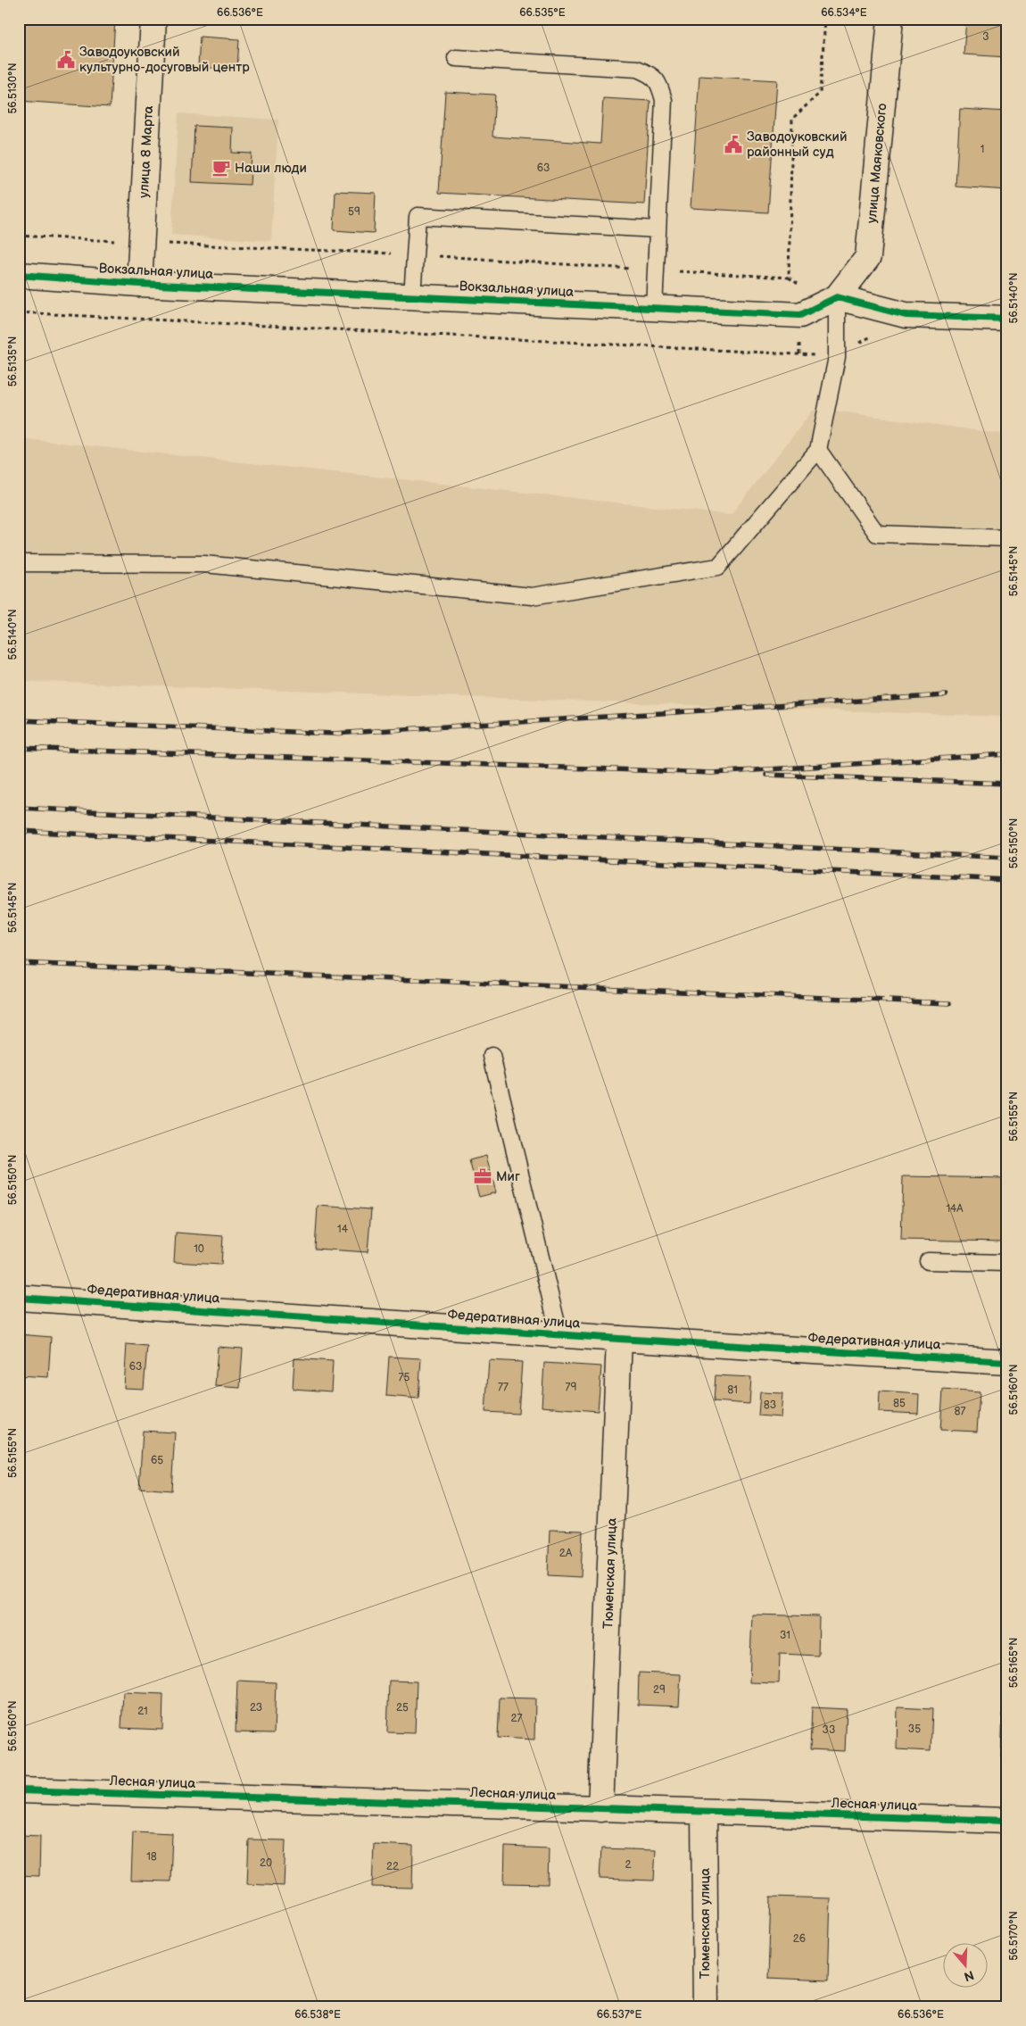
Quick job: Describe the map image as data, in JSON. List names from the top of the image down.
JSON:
{
  "streets": {
    "street": [
      "улица 8 Марта",
      "улица Маяковского",
      "Вокзальная улица",
      "Федеративная улица",
      "Тюменская улица",
      "Лесная улица"
    ]
  },
  "crossings": [
    ["улица 8 Марта", "Вокзальная улица"],
    ["улица Маяковского", "Вокзальная улица"],
    ["Федеративная улица", "Тюменская улица"],
    ["Тюменская улица", "Лесная улица"]
  ],
  "places": {
    "public building": ["Заводоуковский культурно-досуговый центр", "Заводоуковский районный суд"],
    "cafe": ["Наши люди"],
    "office": ["Миг"]
  },
  "house_numbers": [
    "3",
    "1",
    "63",
    "59",
    "14А",
    "14",
    "10",
    "63",
    "75",
    "77",
    "79",
    "81",
    "85",
    "83",
    "87",
    "65",
    "2А",
    "31",
    "29",
    "23",
    "25",
    "21",
    "27",
    "35",
    "33",
    "18",
    "20",
    "2",
    "22",
    "26"
  ],
  "north": "bottom",
  "coordinates": [
    "66.536°E",
    "66.535°E",
    "66.534°E",
    "56.5130°N",
    "56.5140°N",
    "56.5135°N",
    "56.5145°N",
    "56.5150°N",
    "56.5155°N",
    "56.5160°N",
    "56.5165°N",
    "56.5170°N",
    "66.538°E",
    "66.537°E"
  ]
}
